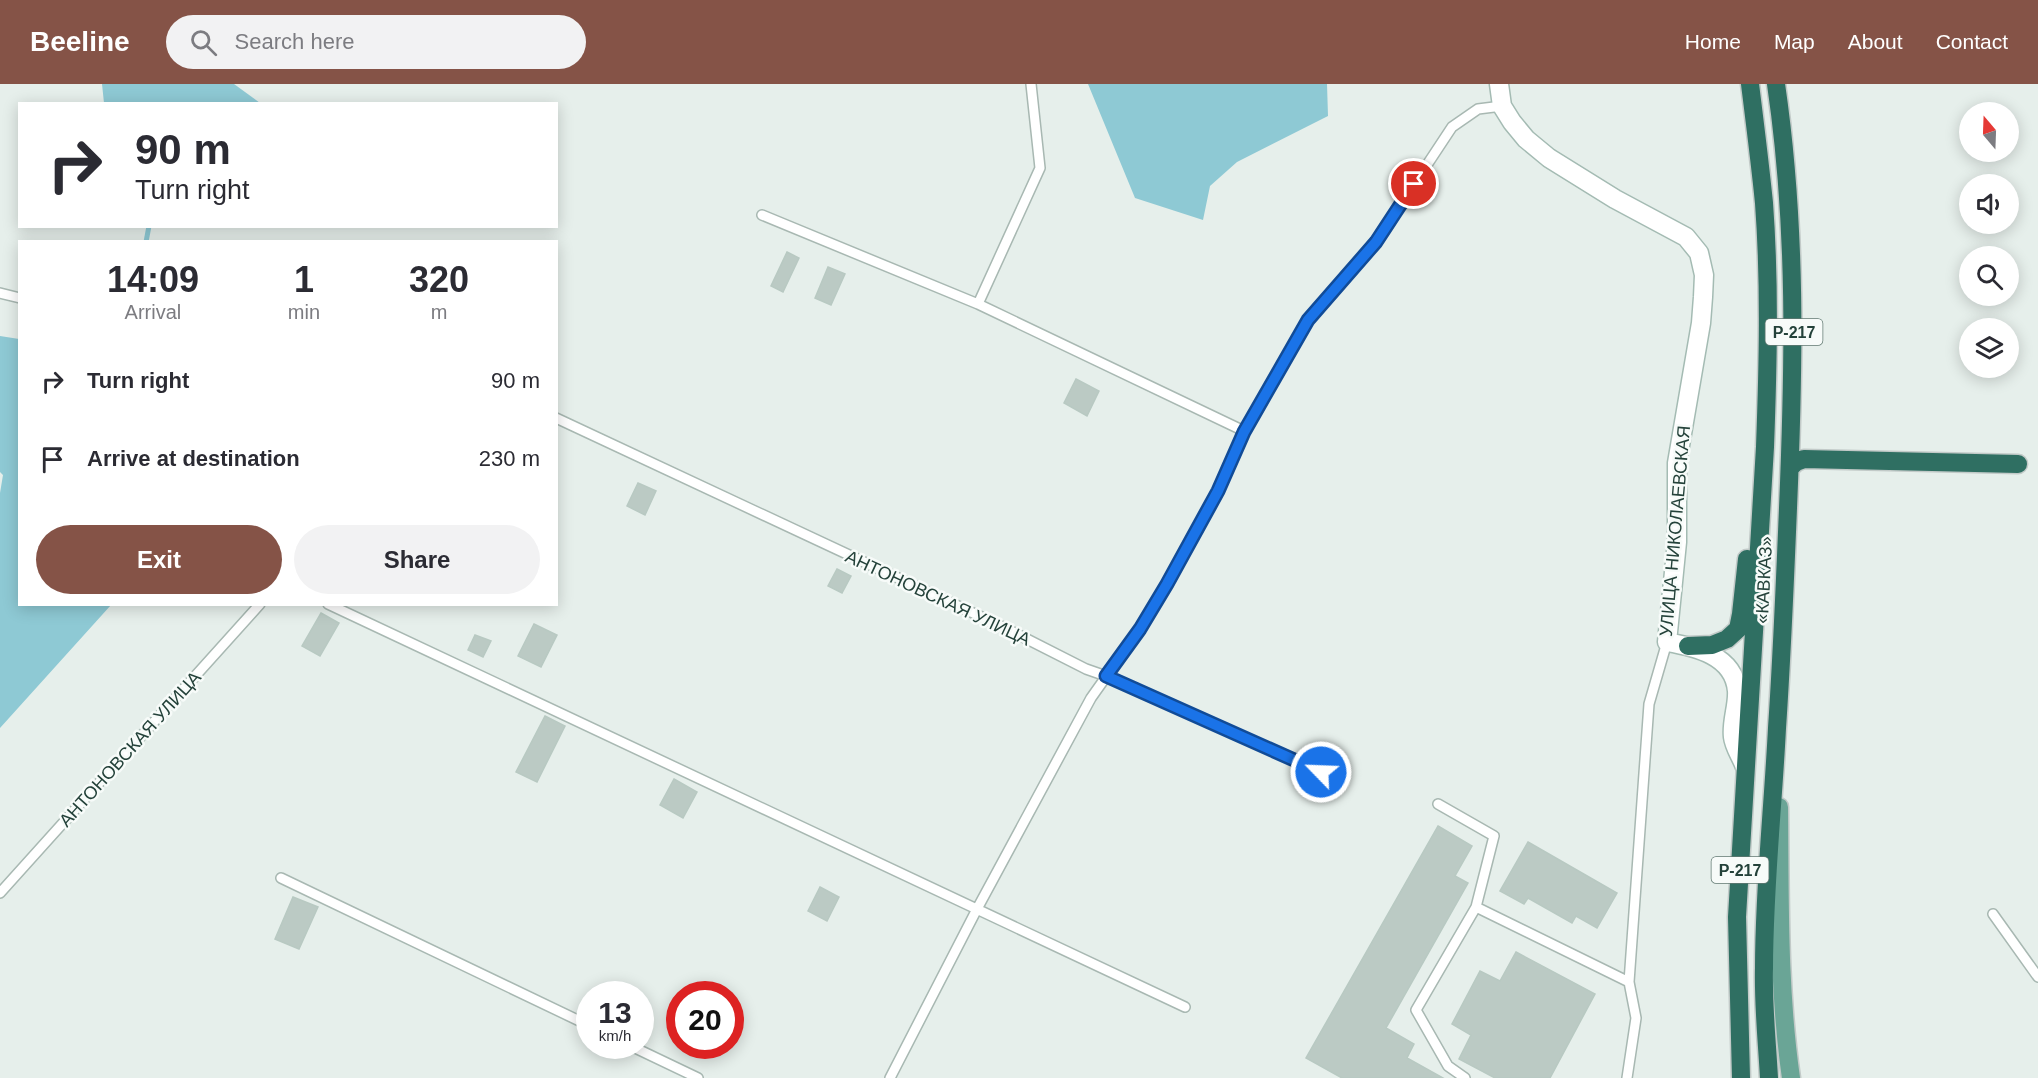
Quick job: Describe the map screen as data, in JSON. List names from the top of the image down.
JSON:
{
  "streets": {
    "highway": ["Р-217", "«КАВКАЗ»"],
    "street": ["УЛИЦА НИКОЛАЕВСКАЯ"],
    "lane": ["АНТОНОВСКАЯ УЛИЦА"]
  },
  "north": "top",
  "page": {
    "header": "Beeline",
    "search": "Search here",
    "nav": [
      "Home",
      "Map",
      "About",
      "Contact"
    ],
    "turn": ["90 m", "Turn right"],
    "eta": [
      "14:09",
      "Arrival",
      "1",
      "min",
      "320",
      "m"
    ],
    "list": [
      {
        "name": "Turn right",
        "value": "90 m"
      },
      {
        "name": "Arrive at destination",
        "value": "230 m"
      }
    ],
    "buttons": ["Exit", "Share"],
    "speed": "13 km/h",
    "limit": "20"
  }
}
